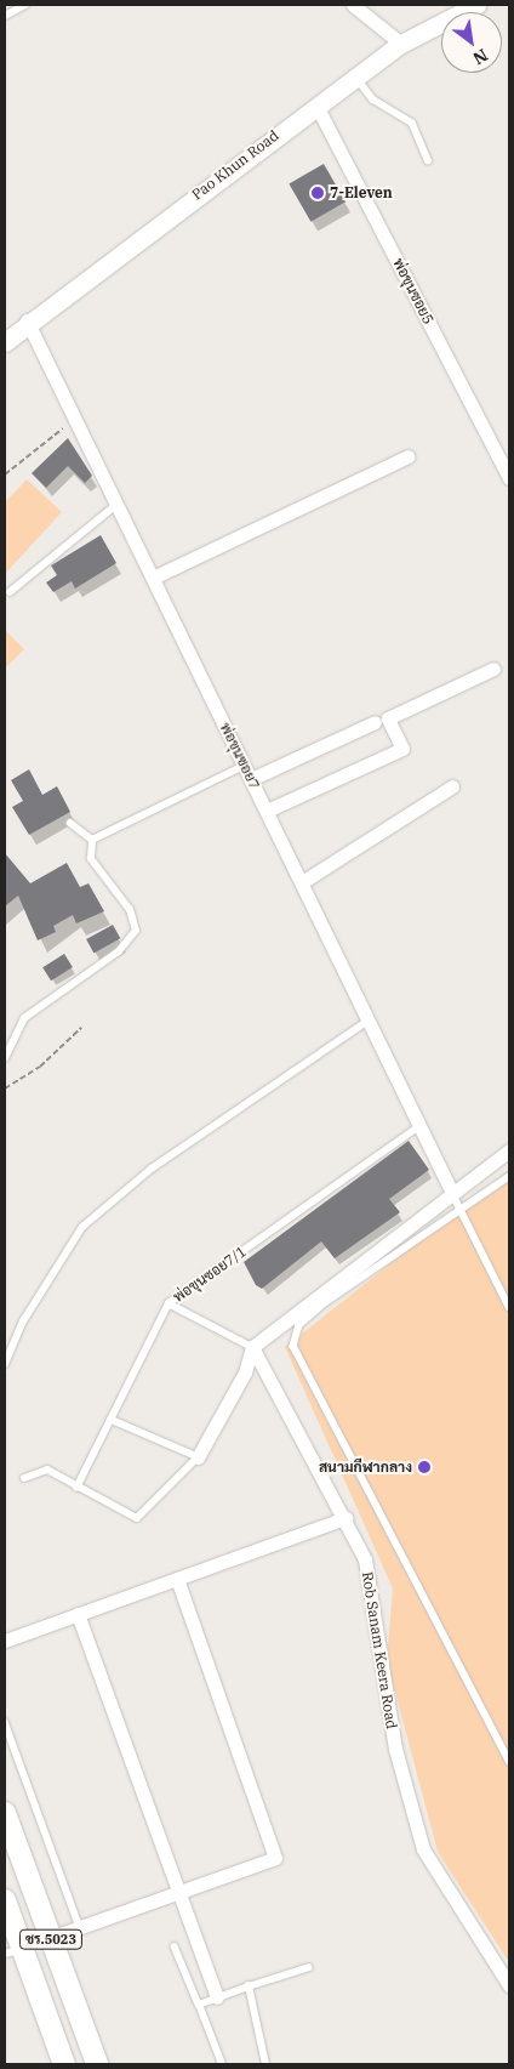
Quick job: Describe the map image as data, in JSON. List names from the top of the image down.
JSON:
{
  "streets": {
    "main road": ["Pao Khun Road", "ชร.5023"],
    "street": ["พ่อขุนซอย5", "พ่อขุนซอย7", "Rob Sanam Keera Road"],
    "lane": ["พ่อขุนซอย7/1"]
  },
  "crossings": [
    ["Pao Khun Road", "พ่อขุนซอย5"],
    ["Pao Khun Road", "พ่อขุนซอย7"],
    ["พ่อขุนซอย7", "พ่อขุนซอย7/1"]
  ],
  "places": ["7-Eleven", "สนามกีฬากลาง"],
  "north": "bottom right"
}
